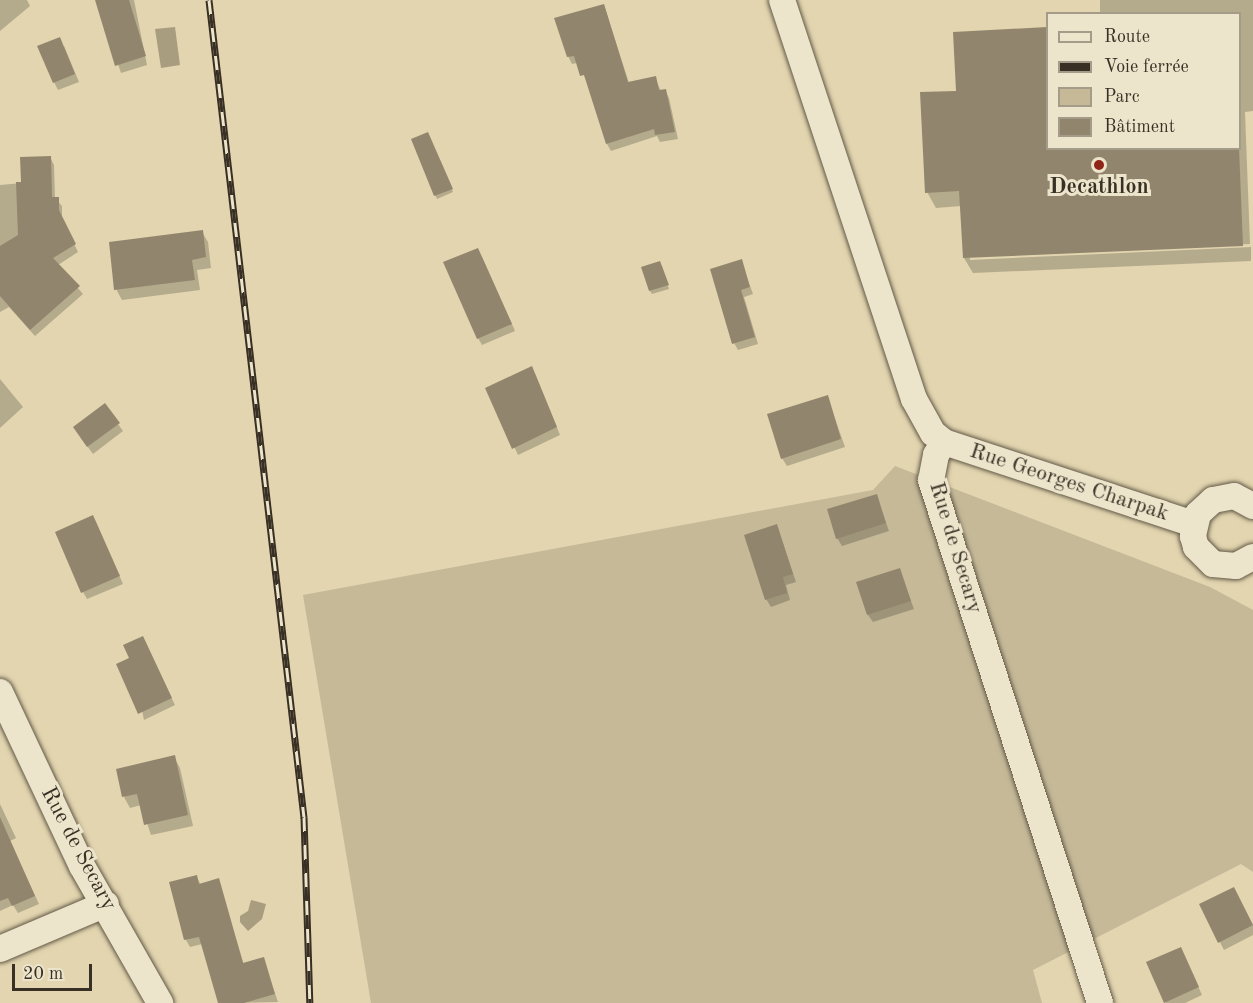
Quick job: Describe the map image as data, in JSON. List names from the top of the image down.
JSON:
{
  "streets": {
    "street": ["Rue Georges Charpak", "Rue de Secary"]
  },
  "crossings": [
    ["Rue Georges Charpak", "Rue de Secary"]
  ],
  "places": ["Decathlon"],
  "legend": [
    "Route",
    "Voie ferrée",
    "Parc",
    "Bâtiment"
  ],
  "scale_bar": "20 m"
}
